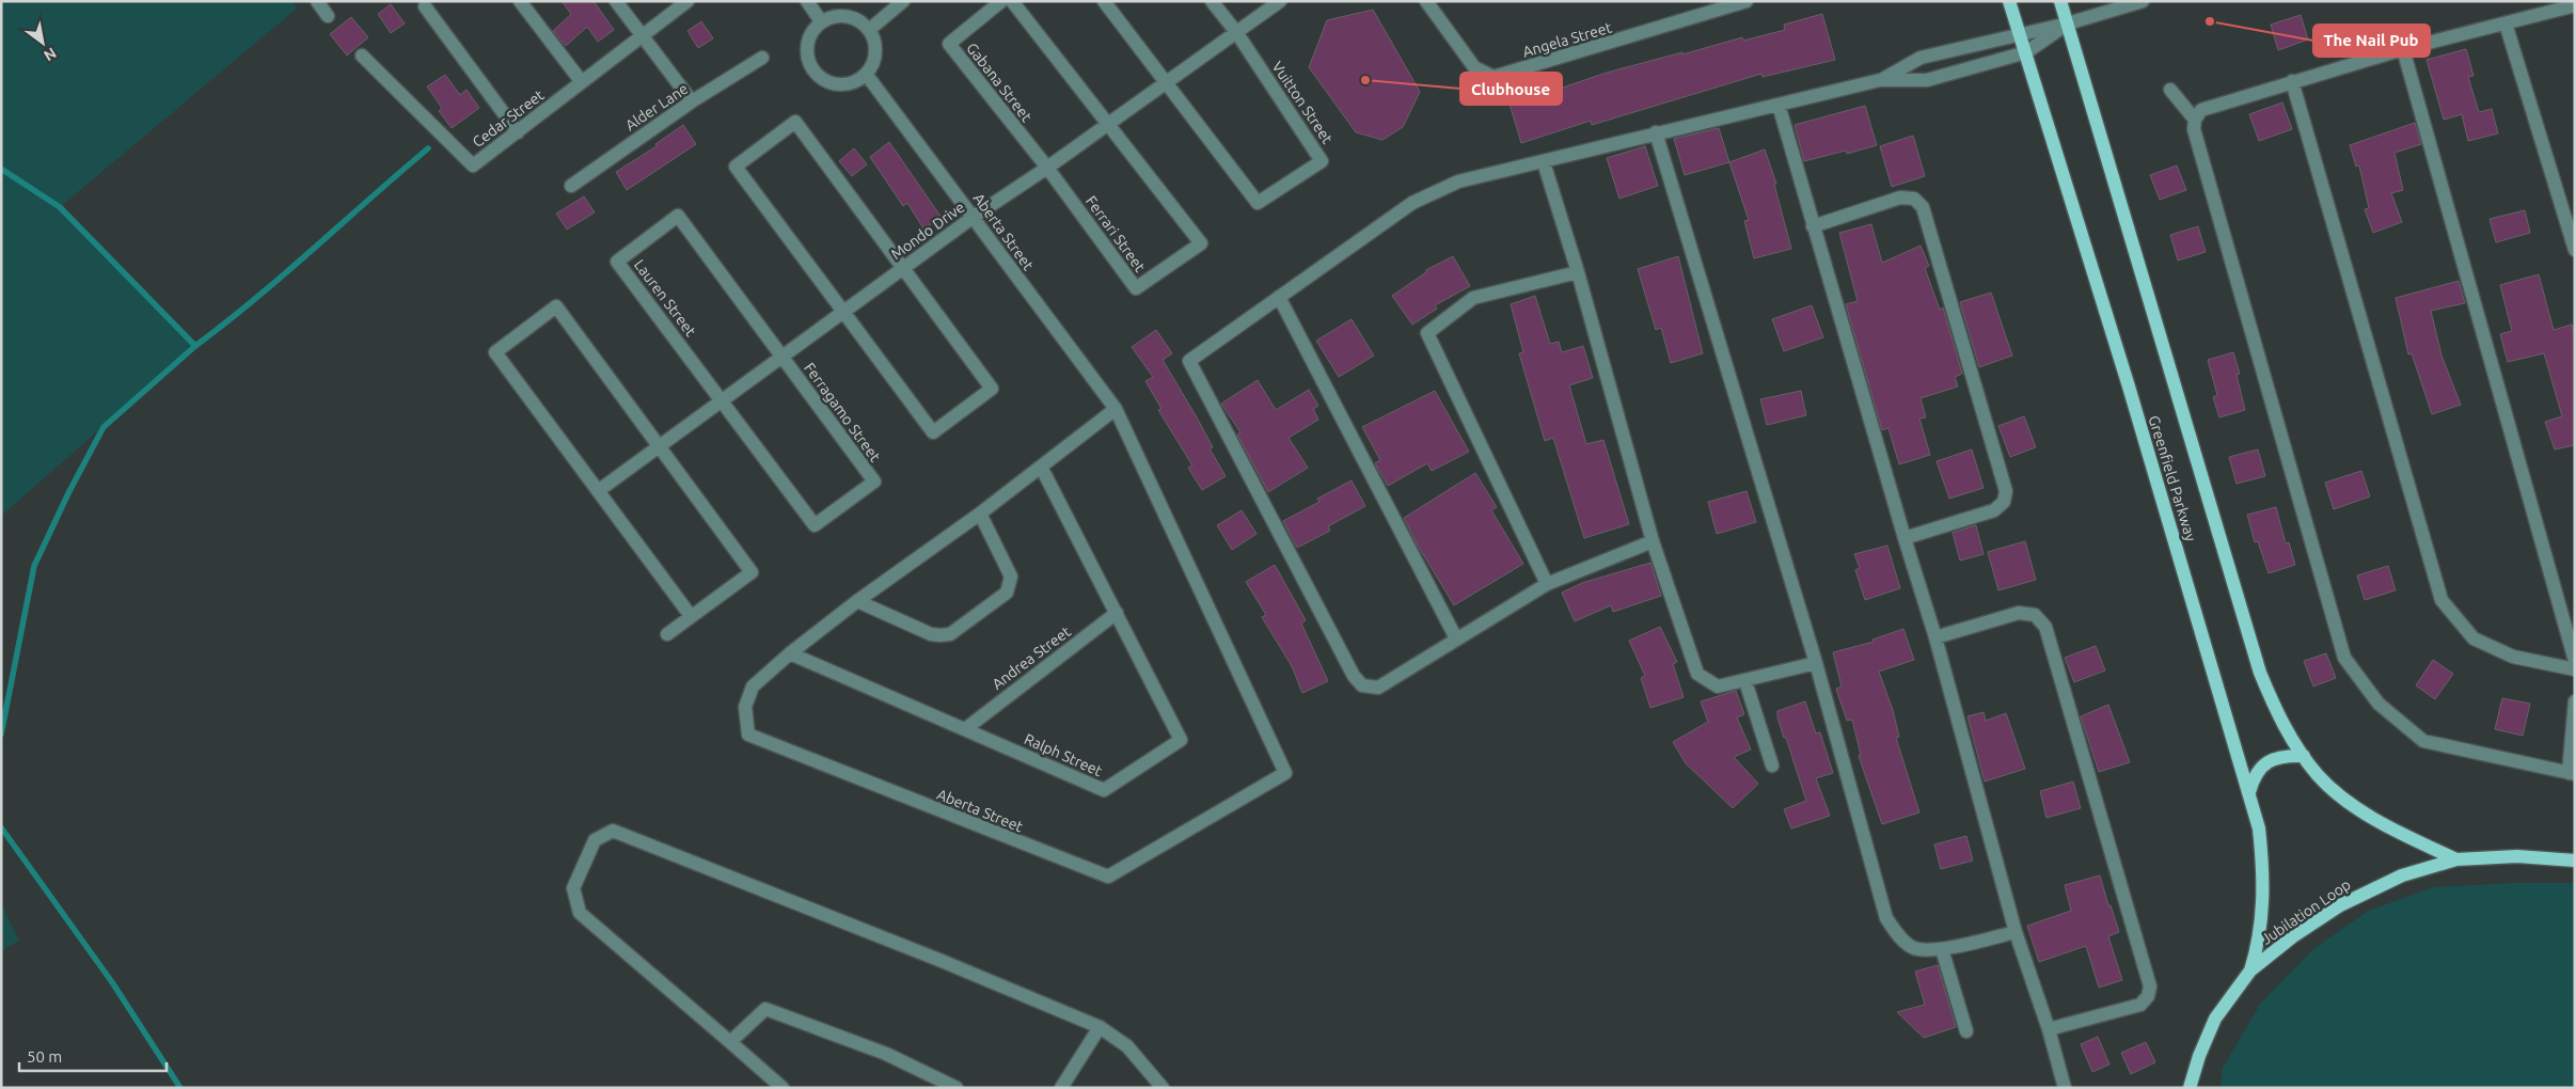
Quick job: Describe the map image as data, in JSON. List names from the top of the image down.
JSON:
{
  "streets": {
    "main road": ["Greenfield Parkway", "Jubilation Loop"],
    "street": [
      "Angela Street",
      "Gabana Street",
      "Vuitton Street",
      "Alder Lane",
      "Cedar Street",
      "Mondo Drive",
      "Aberta Street",
      "Ferrari Street",
      "Lauren Street",
      "Ferragamo Street",
      "Andrea Street",
      "Ralph Street"
    ]
  },
  "crossings": [
    ["Gabana Street", "Mondo Drive"],
    ["Gabana Street", "Ferrari Street"],
    ["Vuitton Street", "Mondo Drive"],
    ["Mondo Drive", "Aberta Street"],
    ["Mondo Drive", "Ferrari Street"],
    ["Mondo Drive", "Lauren Street"],
    ["Mondo Drive", "Ferragamo Street"],
    ["Aberta Street", "Ralph Street"],
    ["Lauren Street", "Ferragamo Street"],
    ["Greenfield Parkway", "Jubilation Loop"],
    ["Andrea Street", "Ralph Street"]
  ],
  "places": ["The Nail Pub", "Clubhouse"],
  "scale_bar": "50 m",
  "north": "bottom right"
}
